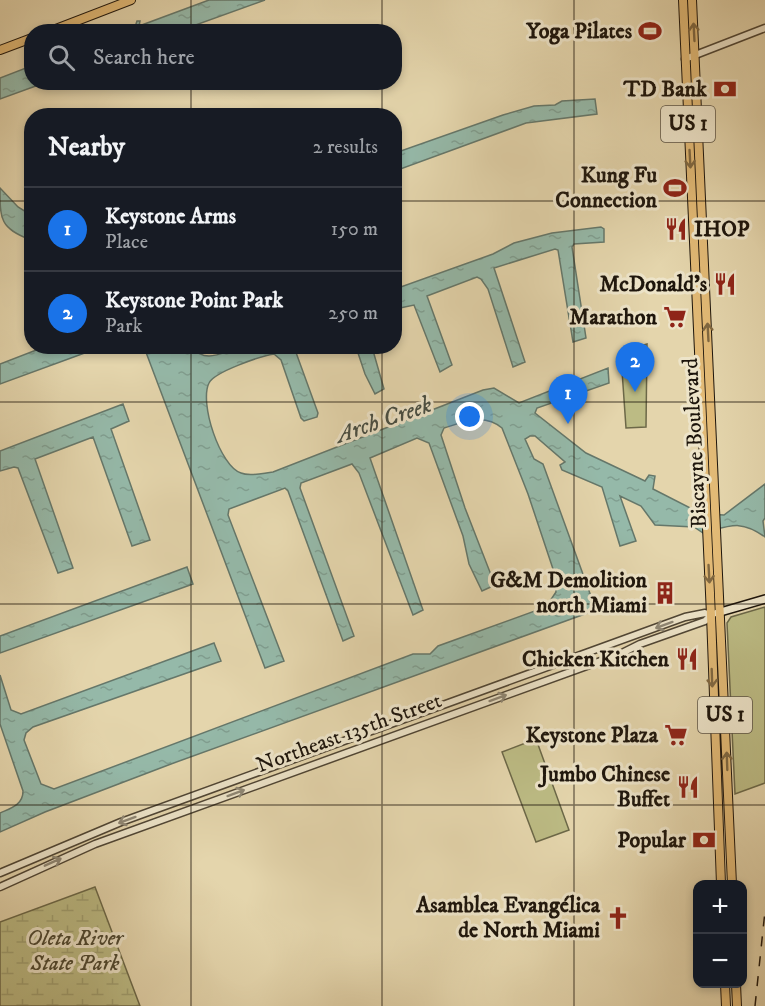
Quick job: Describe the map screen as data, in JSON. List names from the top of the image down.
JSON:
{
  "streets": {
    "main road": ["US 1", "Biscayne Boulevard", "Northeast 135th Street"]
  },
  "crossings": [
    ["Biscayne Boulevard", "Northeast 135th Street"]
  ],
  "water": ["Arch Creek"],
  "parks": ["Oleta River State Park"],
  "places": {
    "sports": ["Yoga Pilates", "Kung Fu Connection"],
    "bank": ["TD Bank", "Popular"],
    "restaurant": [
      "IHOP",
      "McDonald's",
      "Chicken Kitchen",
      "Jumbo Chinese Buffet"
    ],
    "supermarket": ["Marathon", "Keystone Plaza"],
    "building": ["G&M Demolition north Miami"],
    "church": ["Asamblea Evangélica de North Miami"]
  },
  "page": {
    "search": "Search here",
    "heading": ["Nearby", "2 results"],
    "list": [
      {
        "mark": "1",
        "name": "Keystone Arms",
        "note": "Place",
        "value": "150 m"
      },
      {
        "mark": "2",
        "name": "Keystone Point Park",
        "note": "Park",
        "value": "250 m"
      }
    ],
    "pins": ["2", "1"],
    "map_buttons": ["+", "−"]
  }
}
